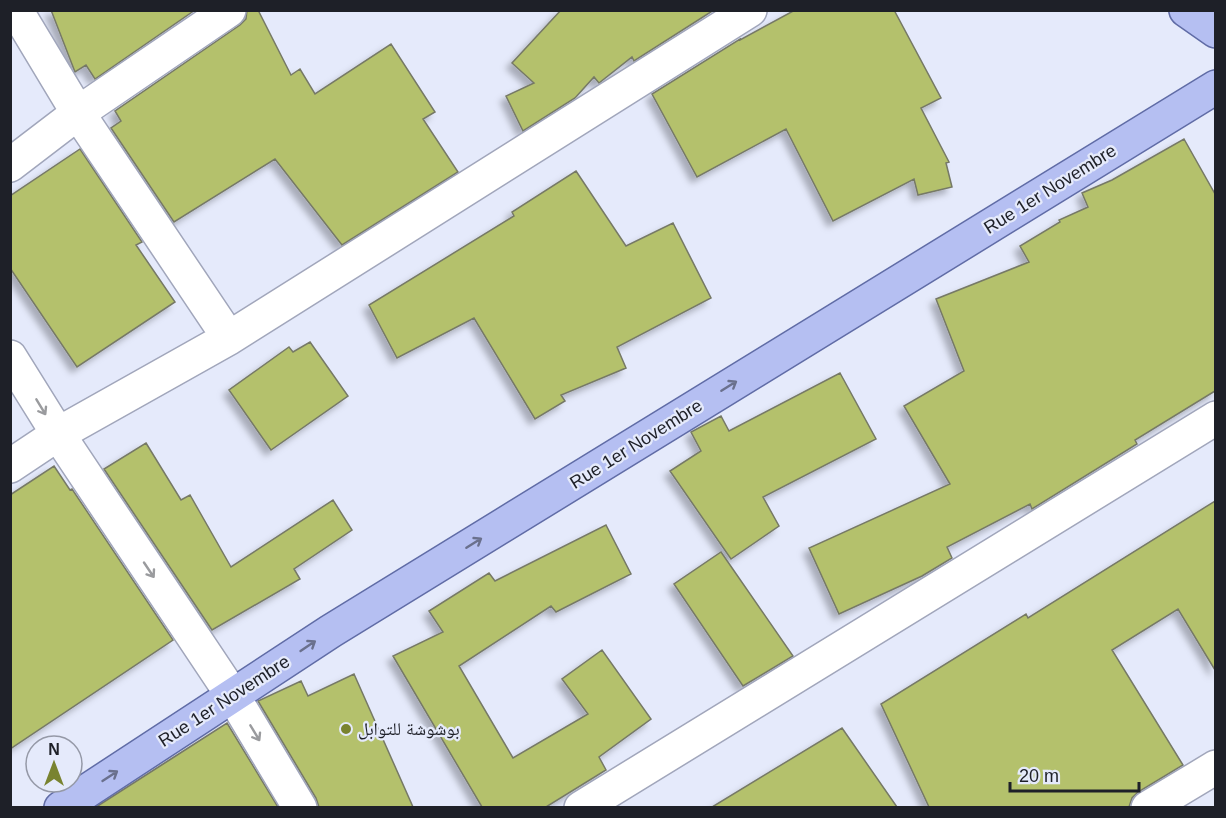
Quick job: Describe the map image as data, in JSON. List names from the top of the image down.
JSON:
{
  "streets": {
    "main road": ["Rue 1er Novembre"]
  },
  "one_way": ["Rue 1er Novembre"],
  "places": ["بوشوشة للتوابل"],
  "scale_bar": "20 m",
  "north": "top"
}
